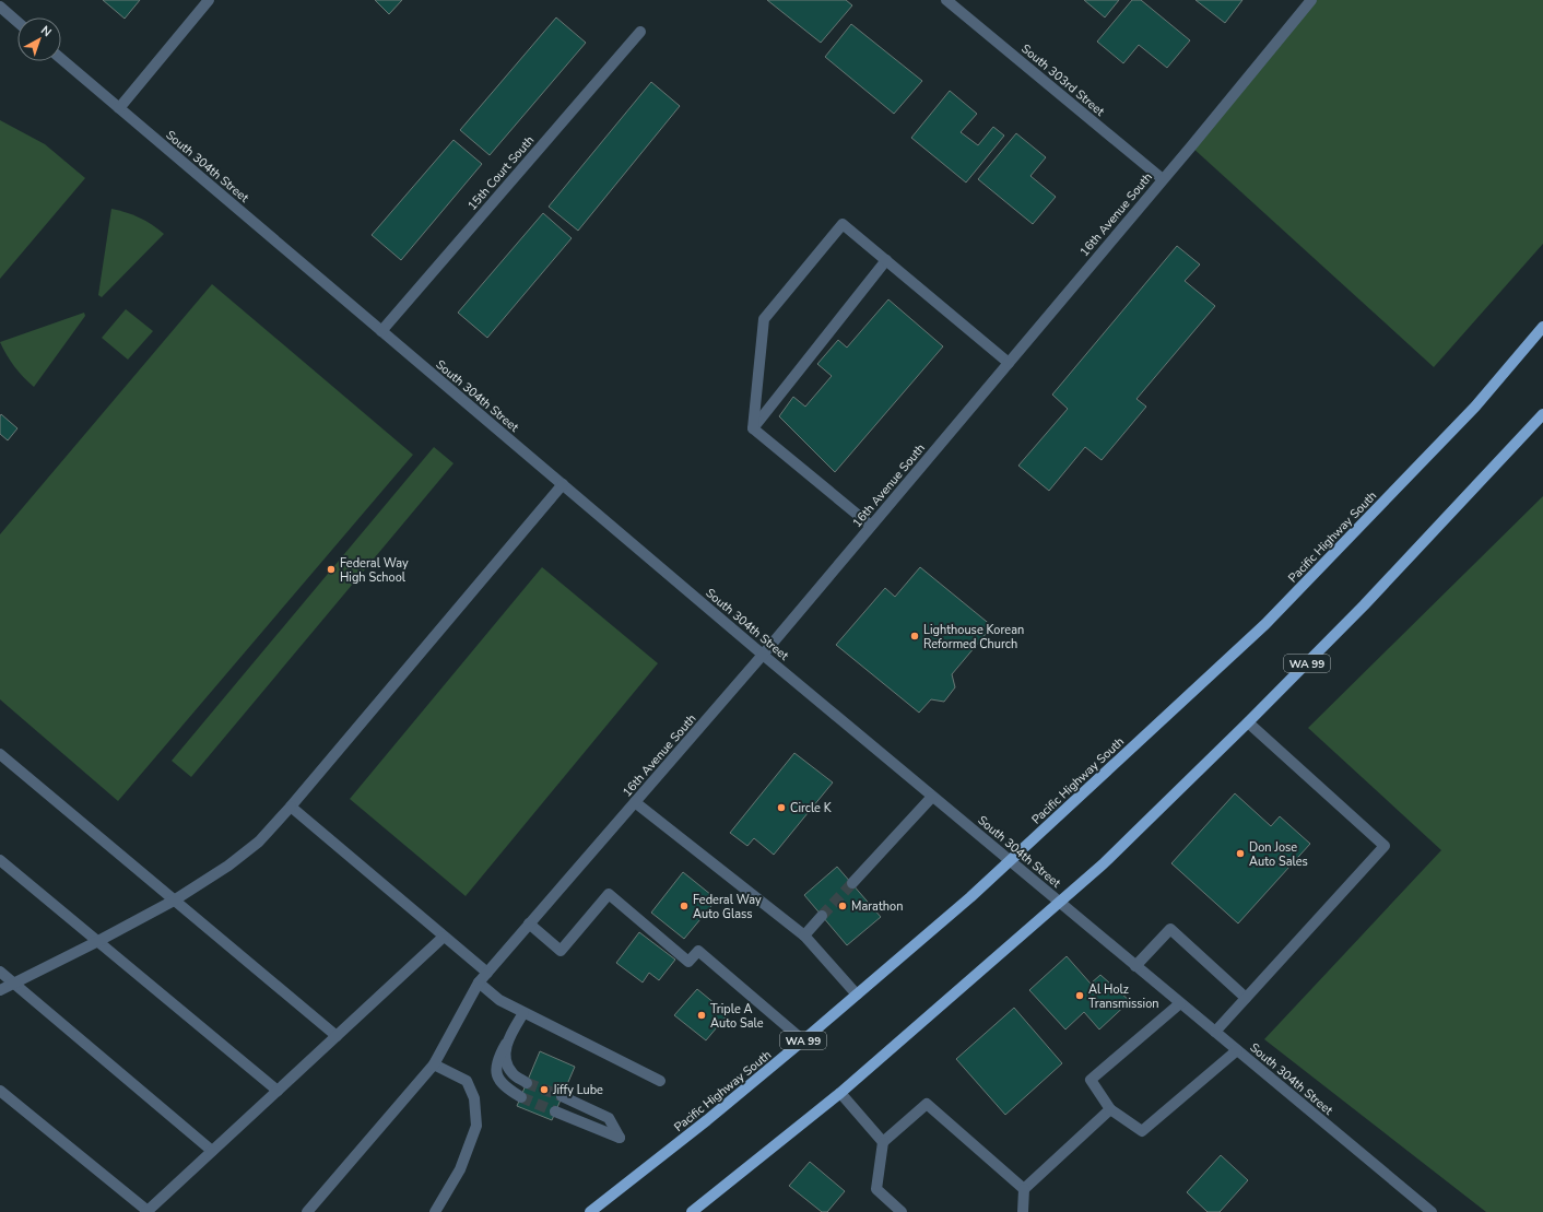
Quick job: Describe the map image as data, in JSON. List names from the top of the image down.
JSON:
{
  "streets": {
    "main road": ["Pacific Highway South", "WA 99"],
    "street": [
      "South 303rd Street",
      "South 304th Street",
      "15th Court South",
      "16th Avenue South"
    ]
  },
  "crossings": [
    ["South 303rd Street", "16th Avenue South"],
    ["South 304th Street", "15th Court South"],
    ["South 304th Street", "16th Avenue South"],
    ["South 304th Street", "Pacific Highway South"],
    ["South 304th Street", "WA 99"]
  ],
  "places": [
    "Federal Way High School",
    "Lighthouse Korean Reformed Church",
    "Circle K",
    "Don Jose Auto Sales",
    "Federal Way Auto Glass",
    "Marathon",
    "Al Holz Transmission",
    "Triple A Auto Sale",
    "Jiffy Lube"
  ],
  "north": "top right"
}
